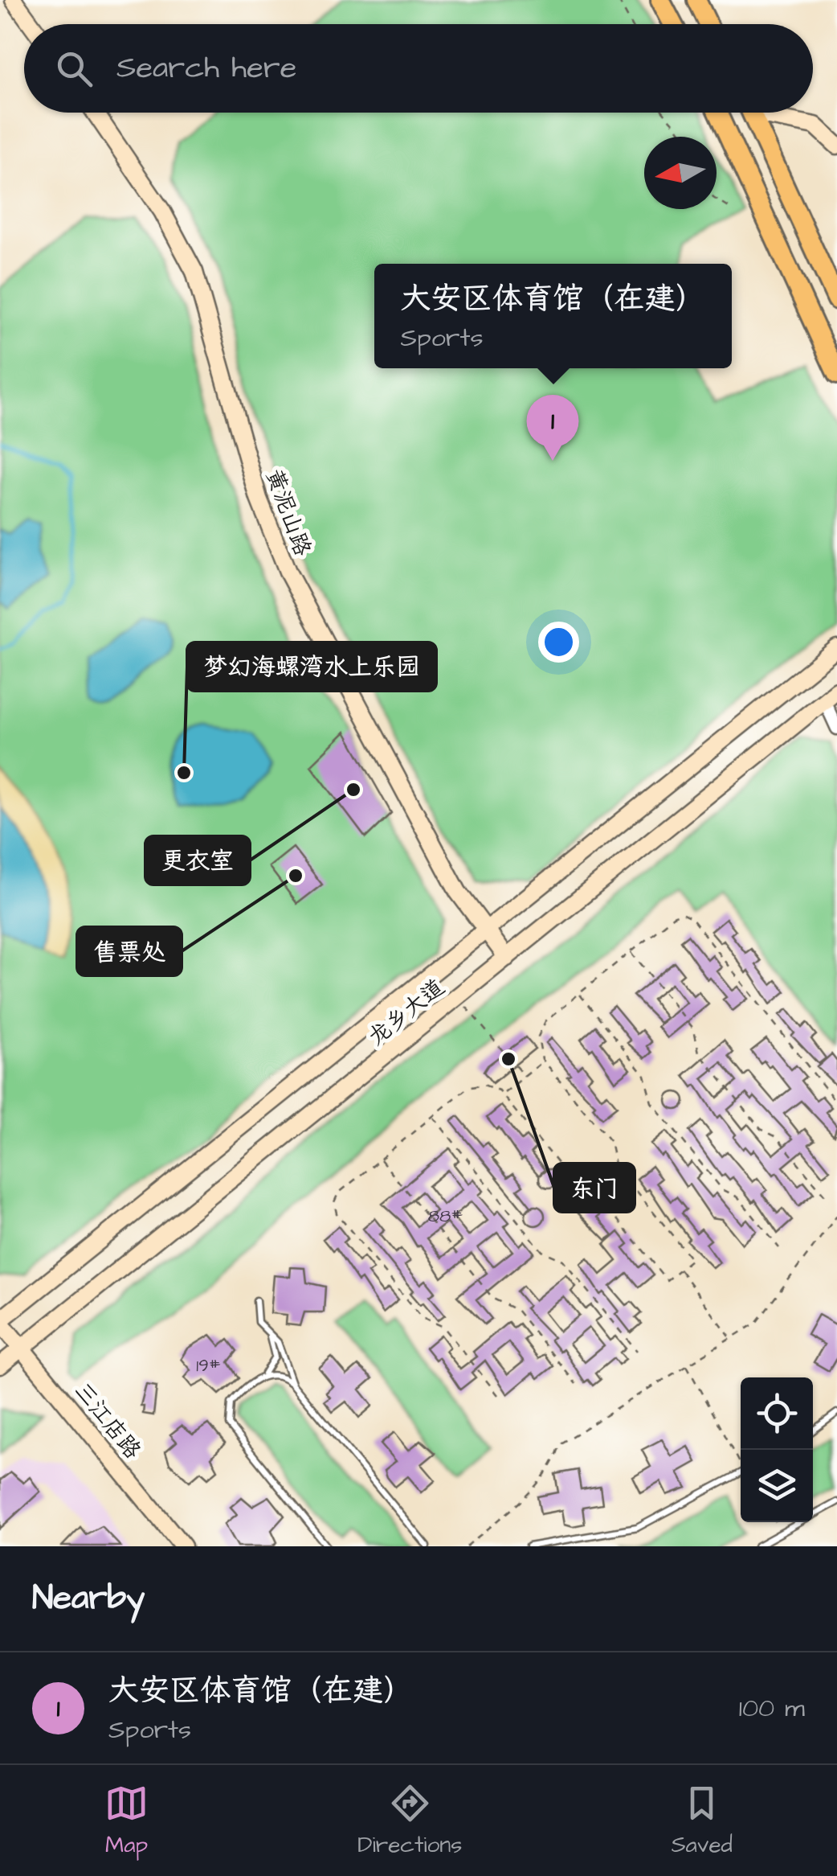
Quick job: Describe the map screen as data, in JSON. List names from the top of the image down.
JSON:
{
  "streets": {
    "main road": ["黄泥山路", "龙乡大道", "三江店路"]
  },
  "crossings": [
    ["黄泥山路", "龙乡大道"],
    ["龙乡大道", "三江店路"]
  ],
  "places": [
    "梦幻海螺湾水上乐园",
    "更衣室",
    "售票处",
    "东门"
  ],
  "house_numbers": ["88#", "19#"],
  "north": "left",
  "page": {
    "search": "Search here",
    "popup": ["大安区体育馆（在建）", "Sports"],
    "pins": "1",
    "heading": "Nearby",
    "list": [
      {
        "mark": "1",
        "name": "大安区体育馆（在建）",
        "note": "Sports",
        "value": "100 m"
      }
    ],
    "nav": ["Map", "Directions", "Saved"]
  }
}
